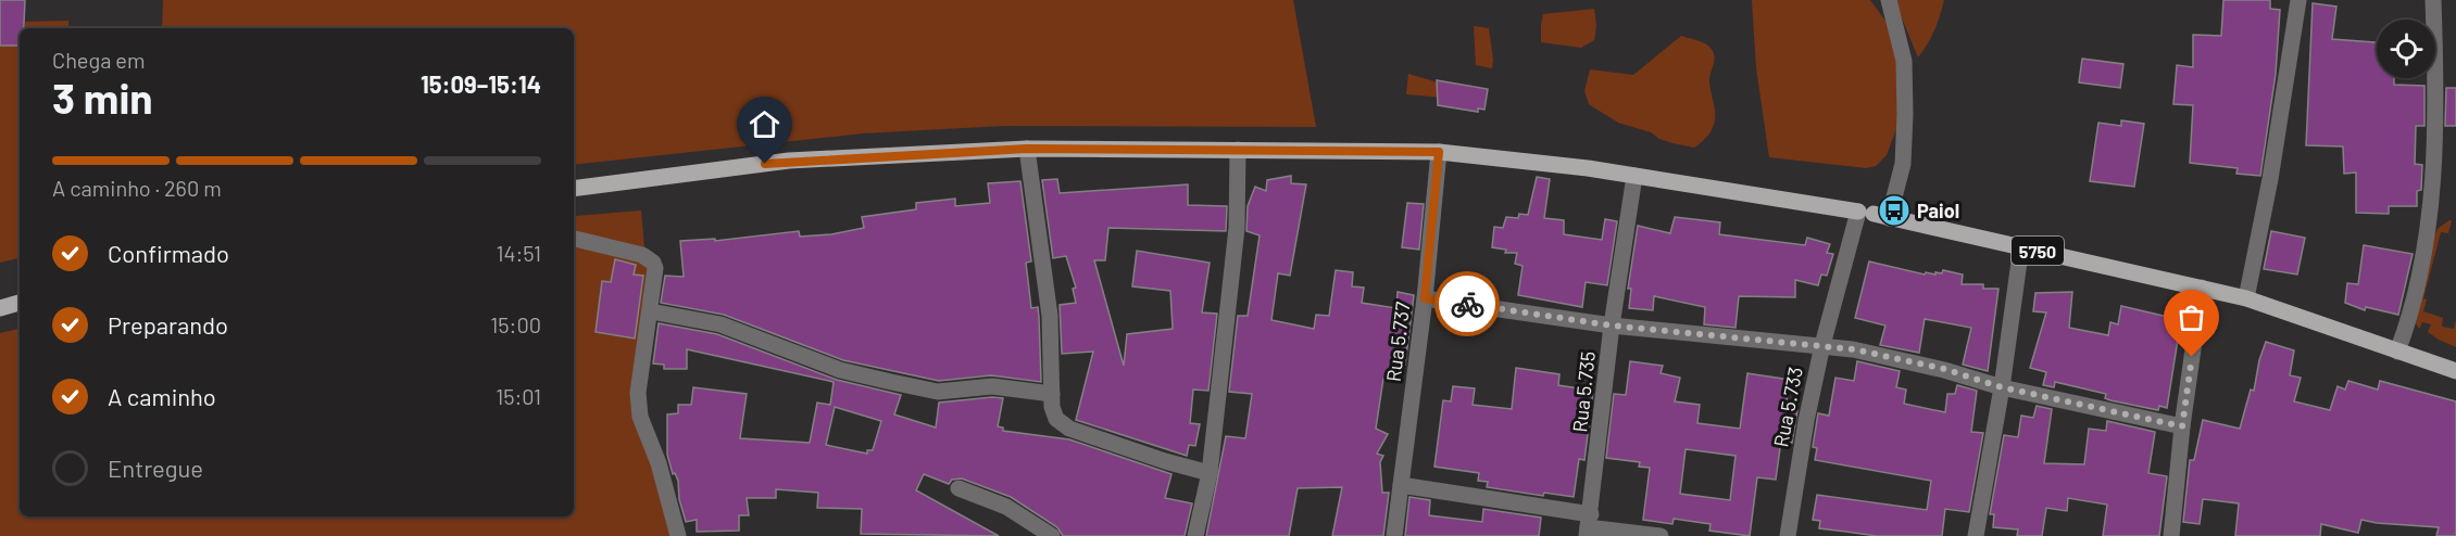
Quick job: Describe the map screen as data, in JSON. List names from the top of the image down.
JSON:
{
  "streets": {
    "main road": ["5750"],
    "street": ["Rua 5.737", "Rua 5.735", "Rua 5.733"]
  },
  "crossings": [
    ["5750", "Rua 5.737"],
    ["5750", "Rua 5.735"],
    ["5750", "Rua 5.733"]
  ],
  "places": {
    "bus stop": ["Paiol"]
  },
  "page": {
    "heading": ["3 min", "Chega em", "15:09–15:14"],
    "bar": "A caminho · 260 m",
    "list": [
      ["Confirmado", "14:51"],
      ["Preparando", "15:00"],
      ["A caminho", "15:01"],
      "Entregue"
    ]
  }
}
